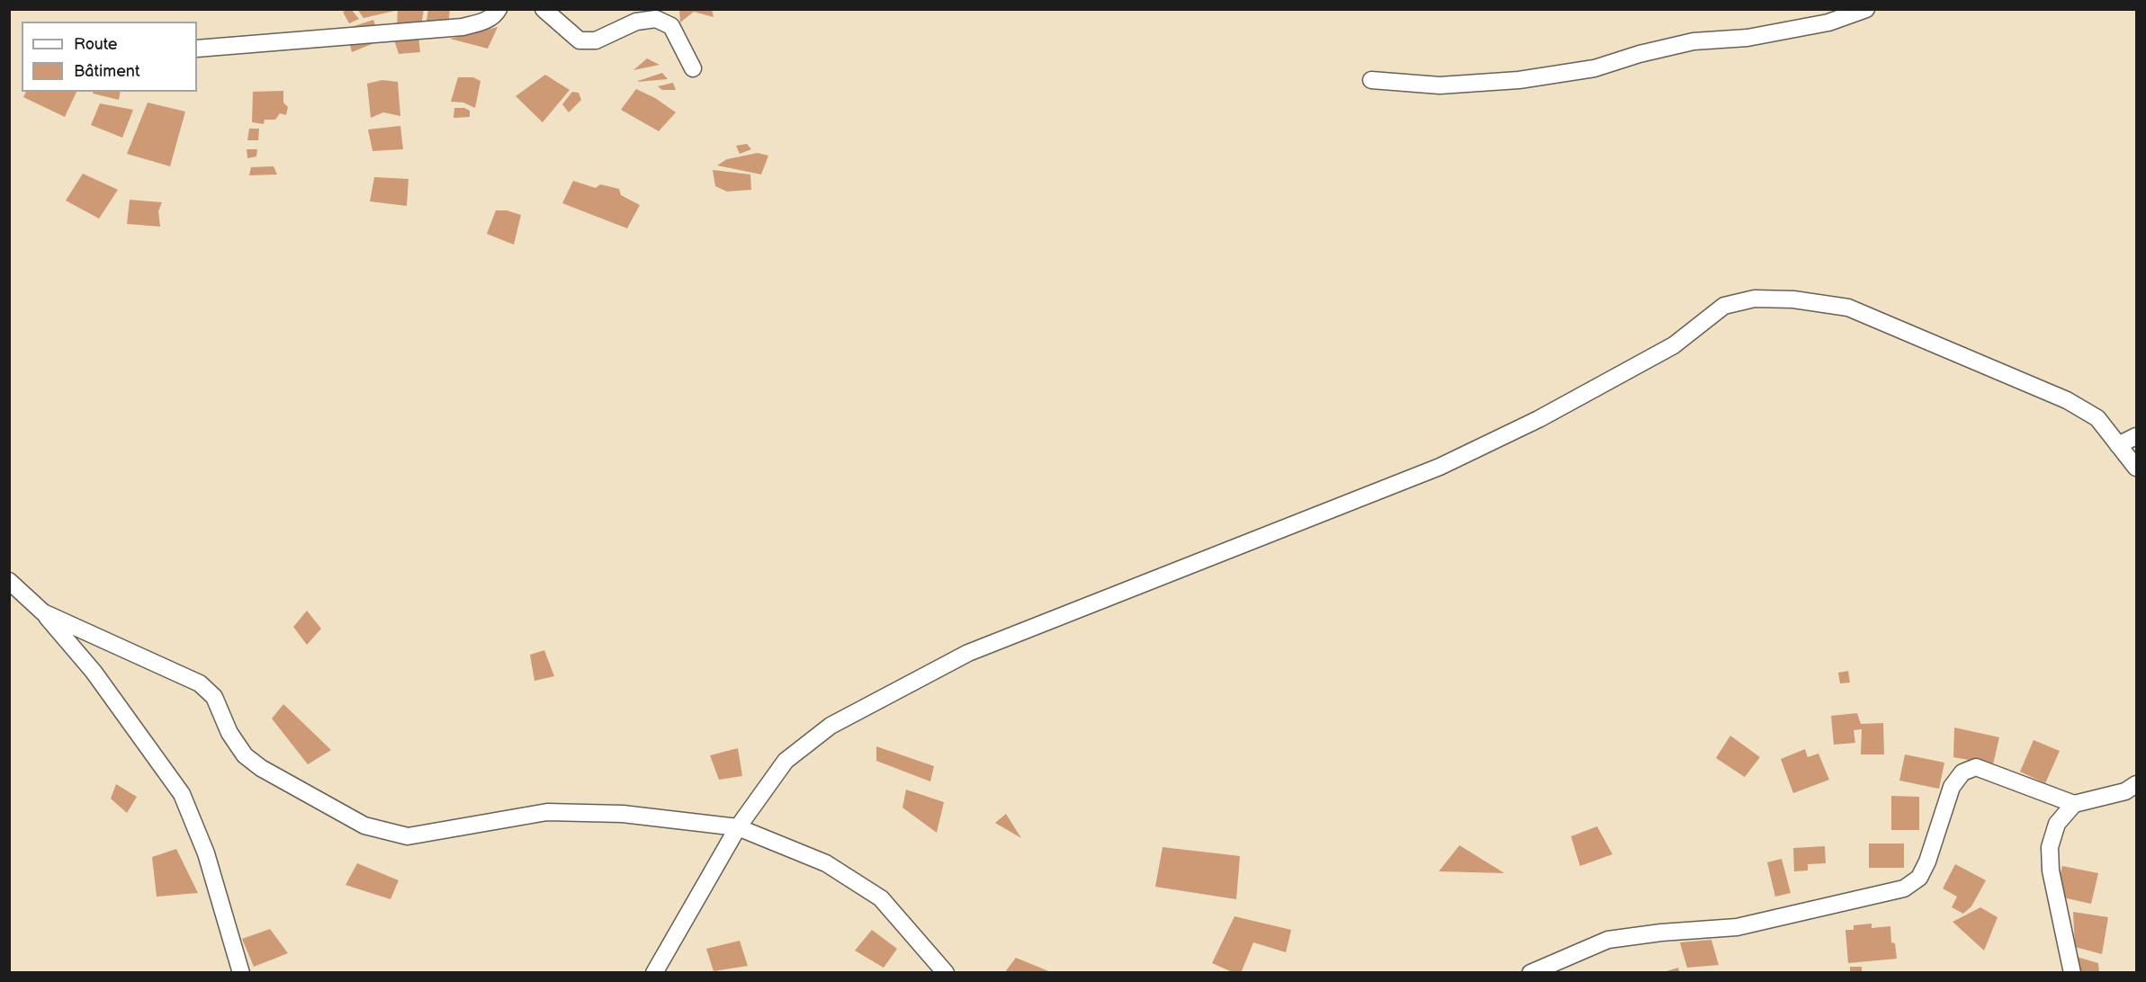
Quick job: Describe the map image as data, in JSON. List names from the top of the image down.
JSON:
{
  "legend": ["Route", "Bâtiment"]
}
